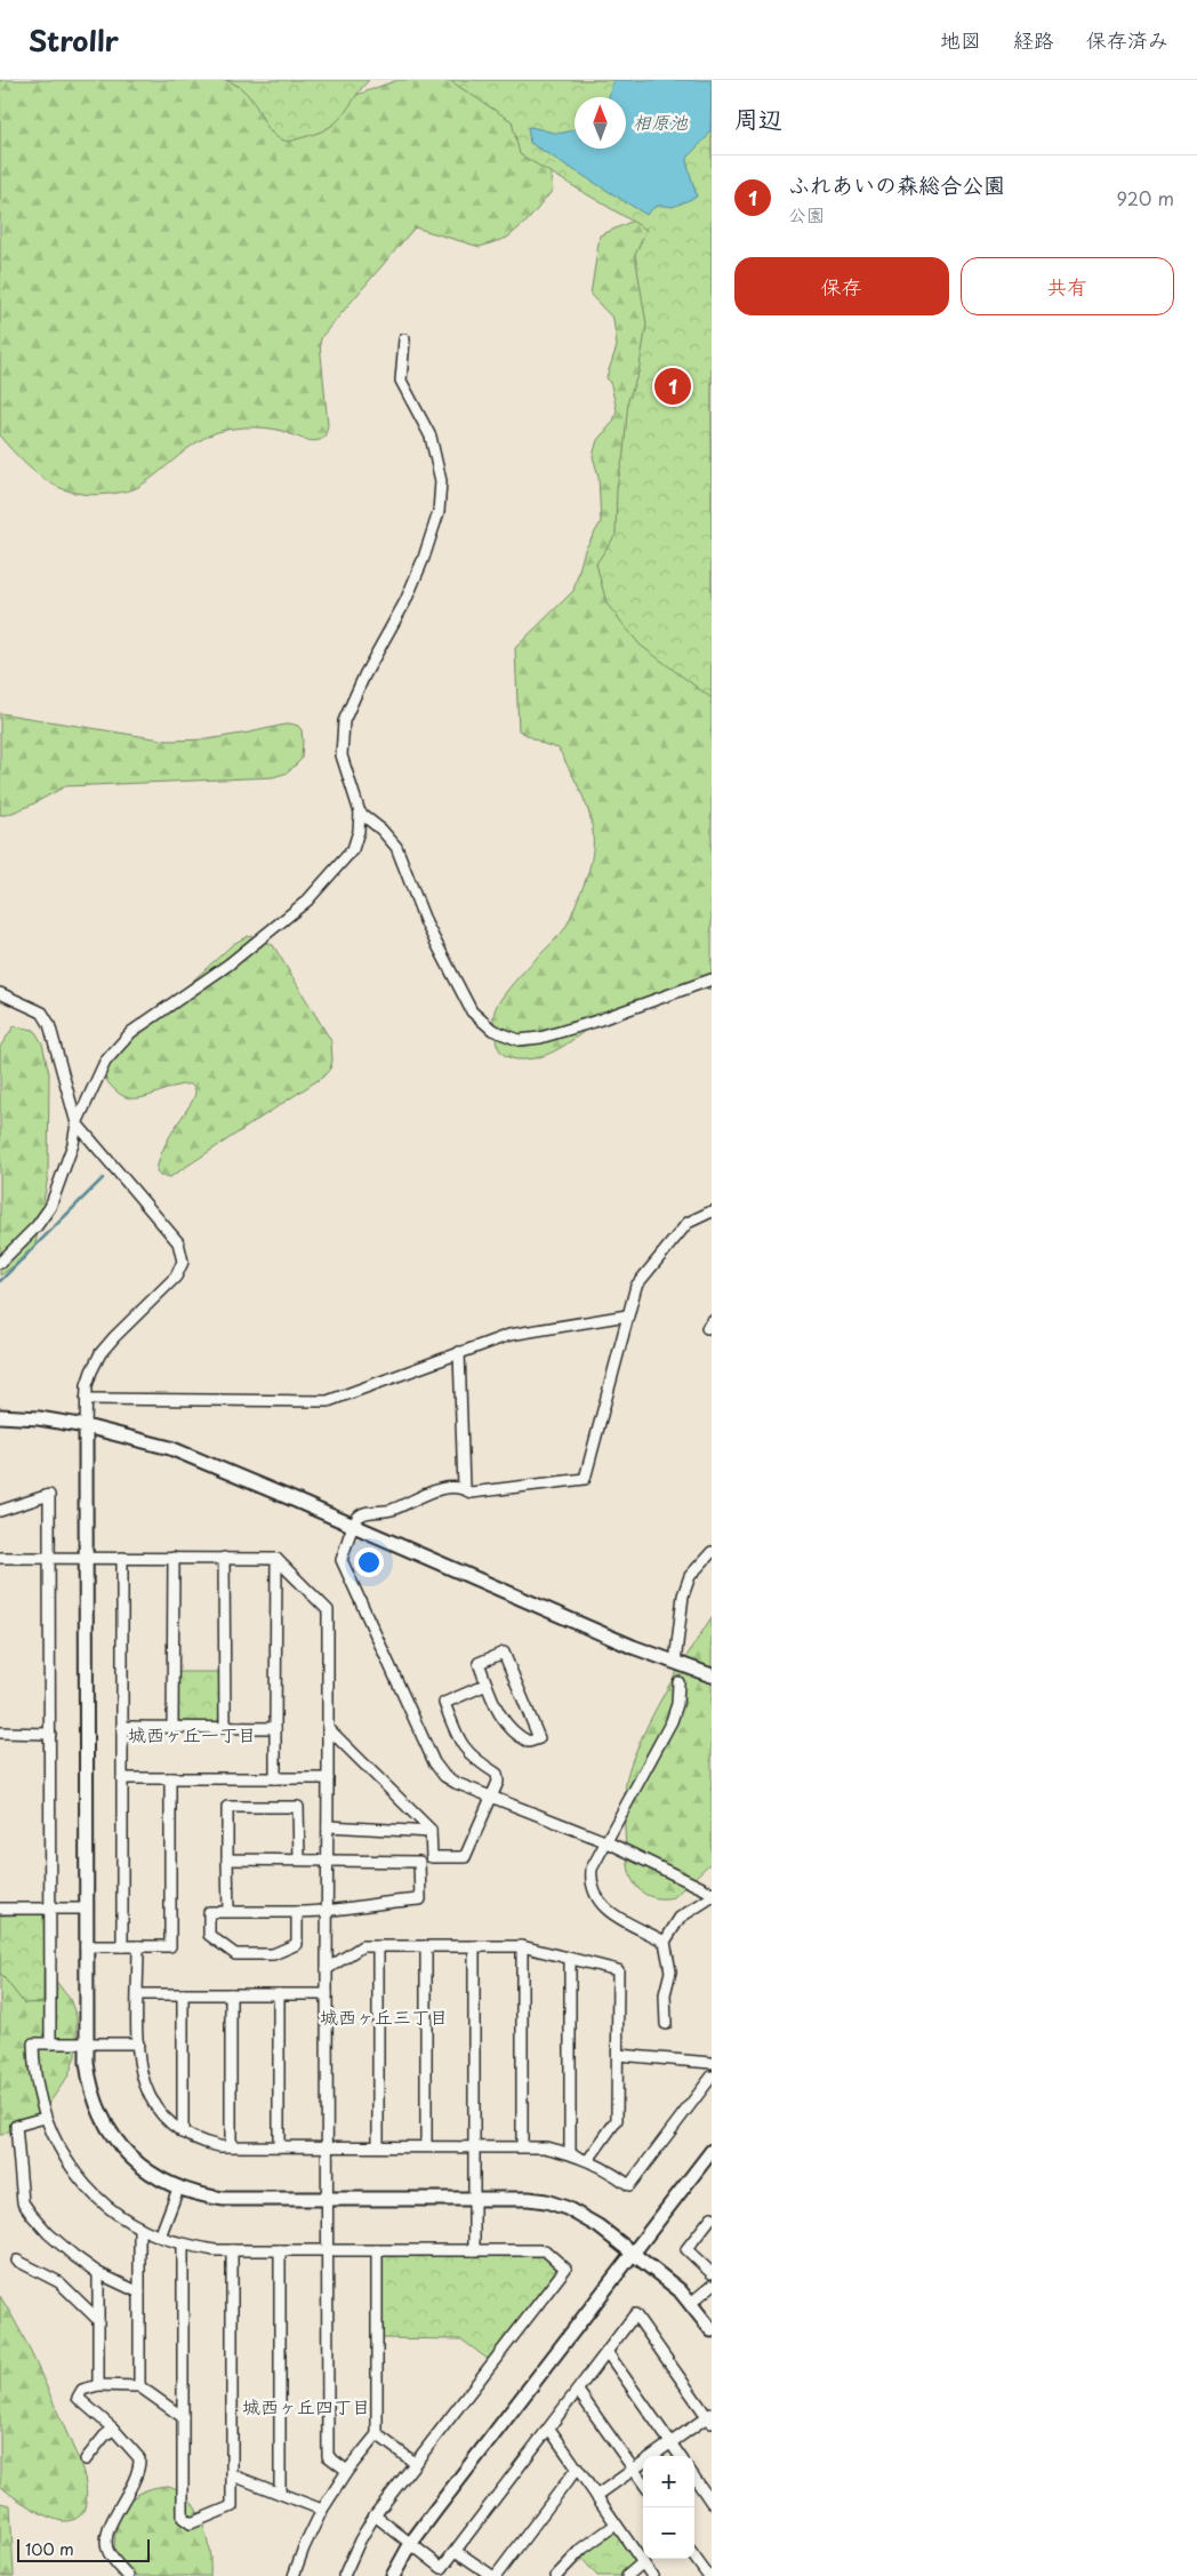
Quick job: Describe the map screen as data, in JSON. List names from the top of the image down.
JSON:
{
  "districts": ["城西ヶ丘一丁目", "城西ヶ丘三丁目", "城西ヶ丘四丁目"],
  "water": ["相原池"],
  "scale_bar": "100 m",
  "north": "top",
  "page": {
    "header": "Strollr",
    "nav": ["地図", "経路", "保存済み"],
    "heading": "周辺",
    "list": [
      {
        "mark": "1",
        "name": "ふれあいの森総合公園",
        "note": "公園",
        "value": "920 m"
      }
    ],
    "buttons": ["保存", "共有"],
    "pins": "1",
    "map_buttons": ["+", "−"],
    "scale": "100 m"
  }
}
